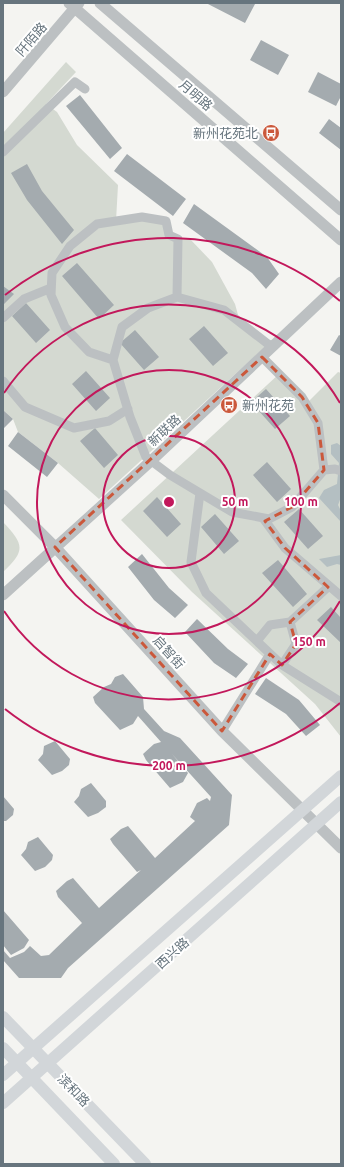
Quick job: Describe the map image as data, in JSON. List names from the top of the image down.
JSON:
{
  "streets": {
    "main road": ["西兴路", "滨和路"],
    "street": [
      "阡陌路",
      "月明路",
      "新联路",
      "启智街"
    ]
  },
  "crossings": [
    ["阡陌路", "月明路"],
    ["新联路", "启智街"],
    ["启智街", "西兴路"],
    ["西兴路", "滨和路"]
  ],
  "places": {
    "bus stop": ["新州花苑北", "新州花苑"]
  },
  "rings": [
    "50 m",
    "100 m",
    "150 m",
    "200 m"
  ]
}
